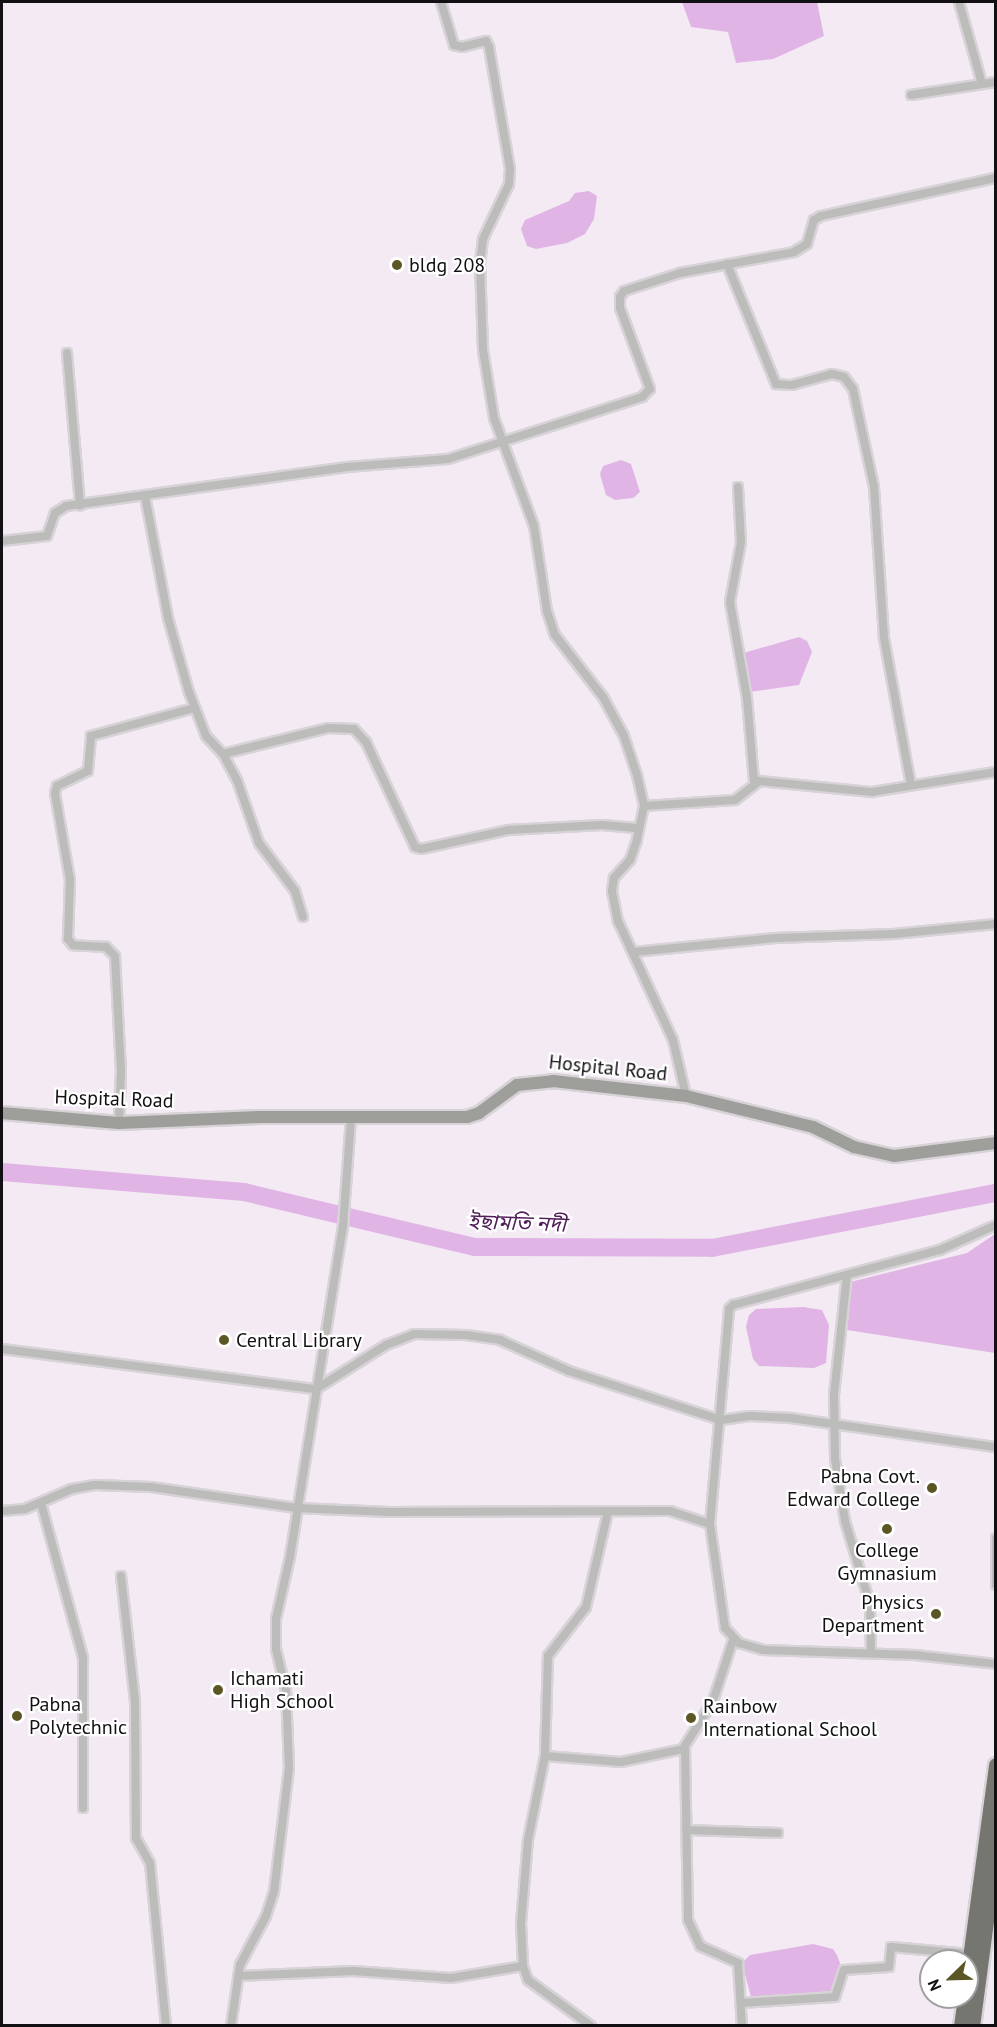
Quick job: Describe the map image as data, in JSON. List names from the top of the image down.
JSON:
{
  "streets": {
    "main road": ["Hospital Road"]
  },
  "water": ["ইছামতি নদী"],
  "places": [
    "bldg 208",
    "Central Library",
    "Pabna Covt. Edward College",
    "College Gymnasium",
    "Physics Department",
    "Ichamati High School",
    "Pabna Polytechnic",
    "Rainbow International School"
  ],
  "north": "bottom left"
}
